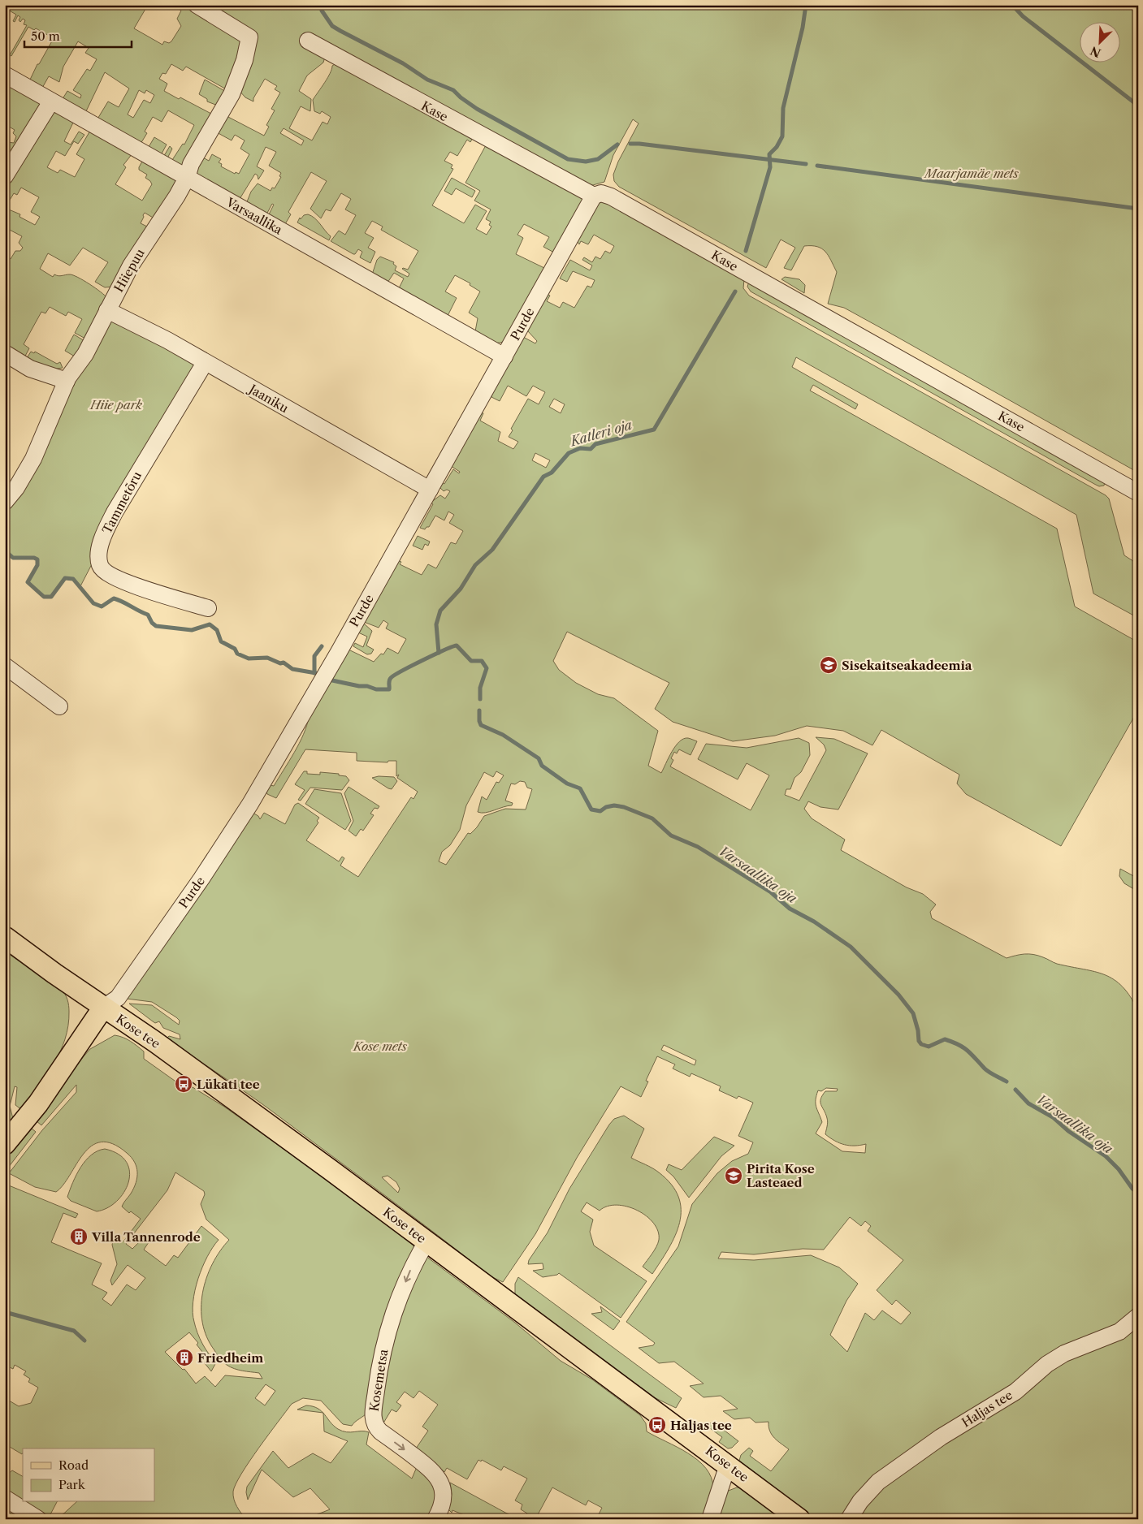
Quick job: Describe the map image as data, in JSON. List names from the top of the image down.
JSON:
{
  "streets": {
    "main road": ["Kose tee"],
    "street": [
      "Kase",
      "Varsaallika",
      "Hiiepuu",
      "Purde",
      "Jaaniku",
      "Tammetõru",
      "Kosemetsa",
      "Haljas tee"
    ]
  },
  "crossings": [
    ["Kase", "Purde"],
    ["Varsaallika", "Hiiepuu"],
    ["Varsaallika", "Purde"],
    ["Hiiepuu", "Jaaniku"],
    ["Purde", "Jaaniku"],
    ["Purde", "Kose tee"],
    ["Jaaniku", "Tammetõru"],
    ["Kose tee", "Kosemetsa"]
  ],
  "one_way": ["Kosemetsa"],
  "water": ["Katleri oja", "Varsaallika oja"],
  "parks": ["Maarjamäe mets", "Hiie park", "Kose mets"],
  "places": {
    "school or university": ["Sisekaitseakadeemia", "Pirita Kose Lasteaed"],
    "bus stop": ["Lükati tee", "Haljas tee"],
    "building": ["Villa Tannenrode", "Friedheim"]
  },
  "legend": ["Road", "Park"],
  "scale_bar": "50 m",
  "north": "bottom left"
}
